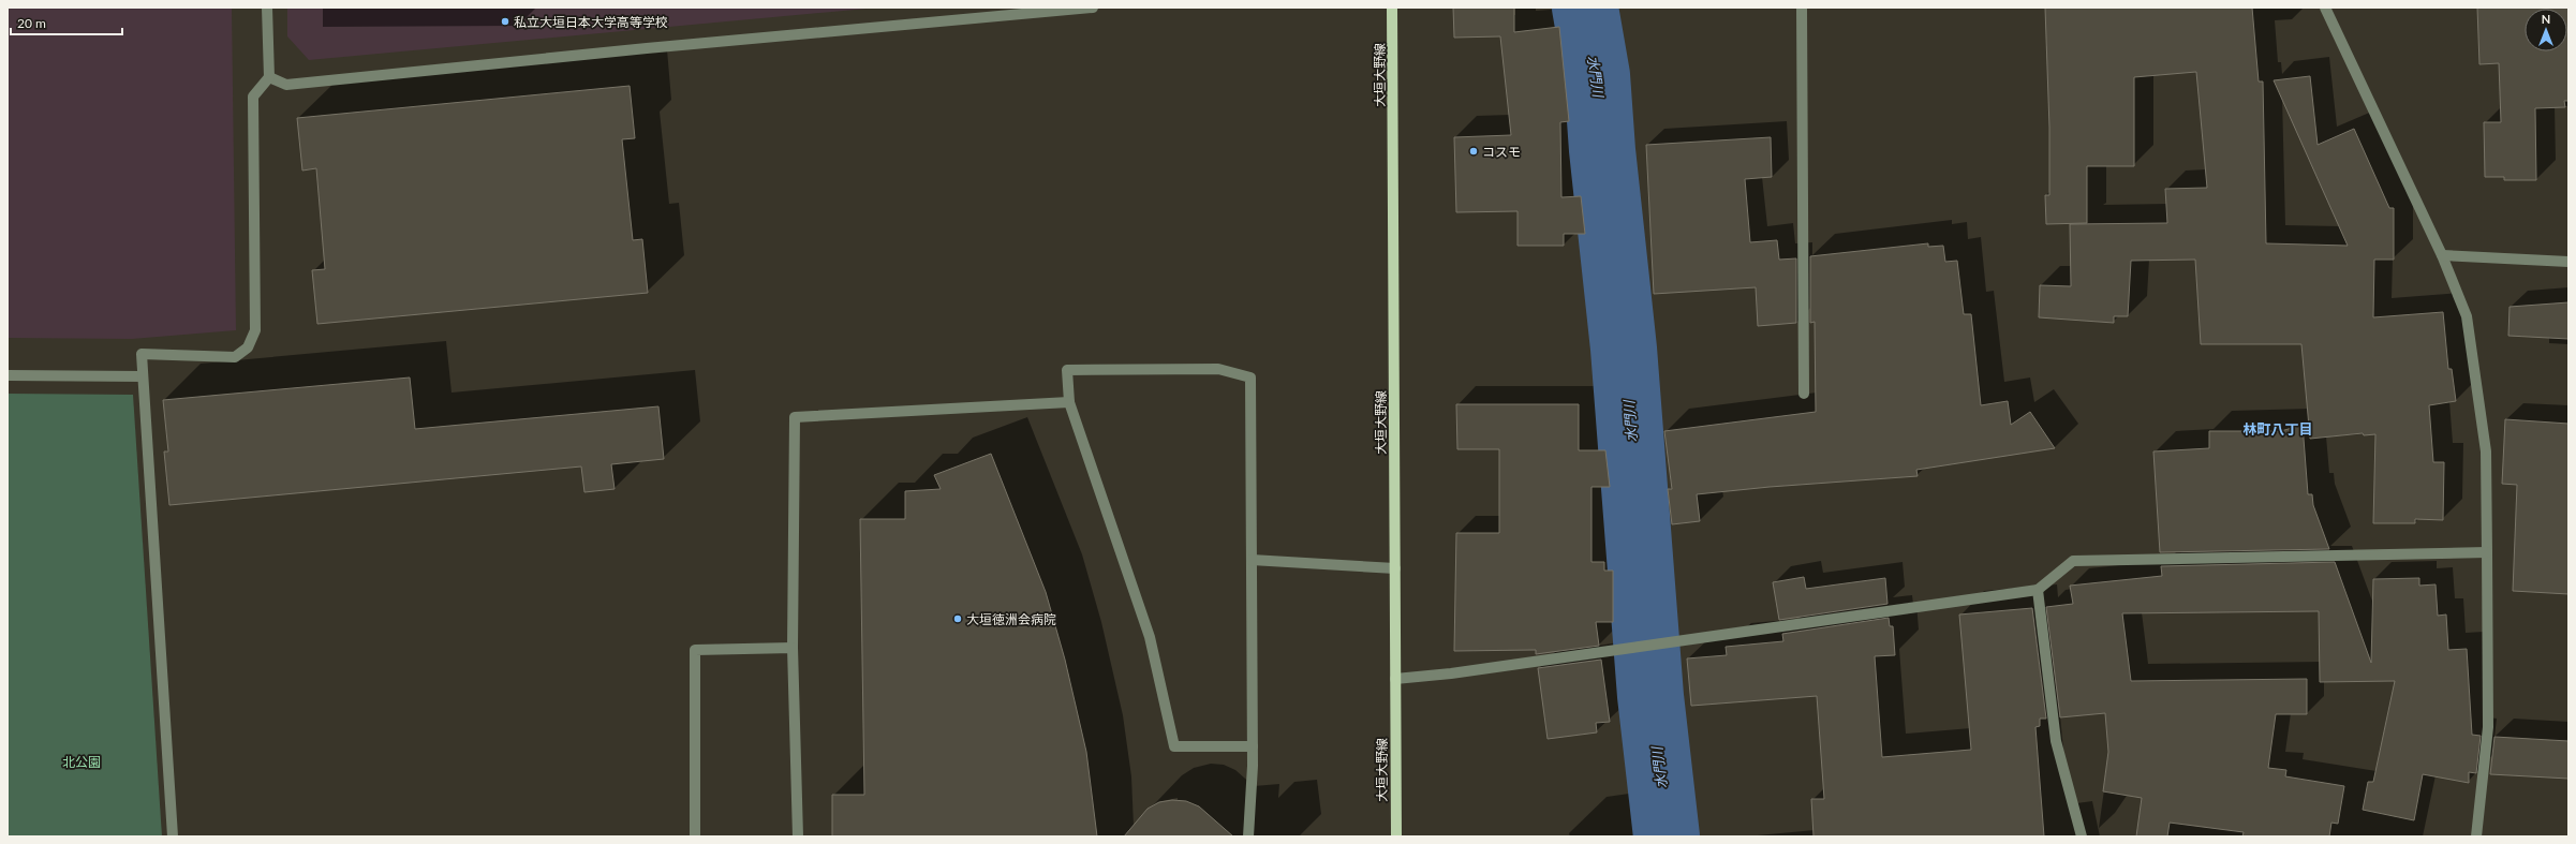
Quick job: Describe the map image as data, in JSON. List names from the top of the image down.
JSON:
{
  "streets": {
    "main road": ["大垣大野線"]
  },
  "districts": ["林町八丁目"],
  "water": ["水門川"],
  "parks": ["北公園"],
  "places": ["私立大垣日本大学高等学校", "コスモ", "大垣徳洲会病院"],
  "scale_bar": "20 m",
  "north": "top"
}
